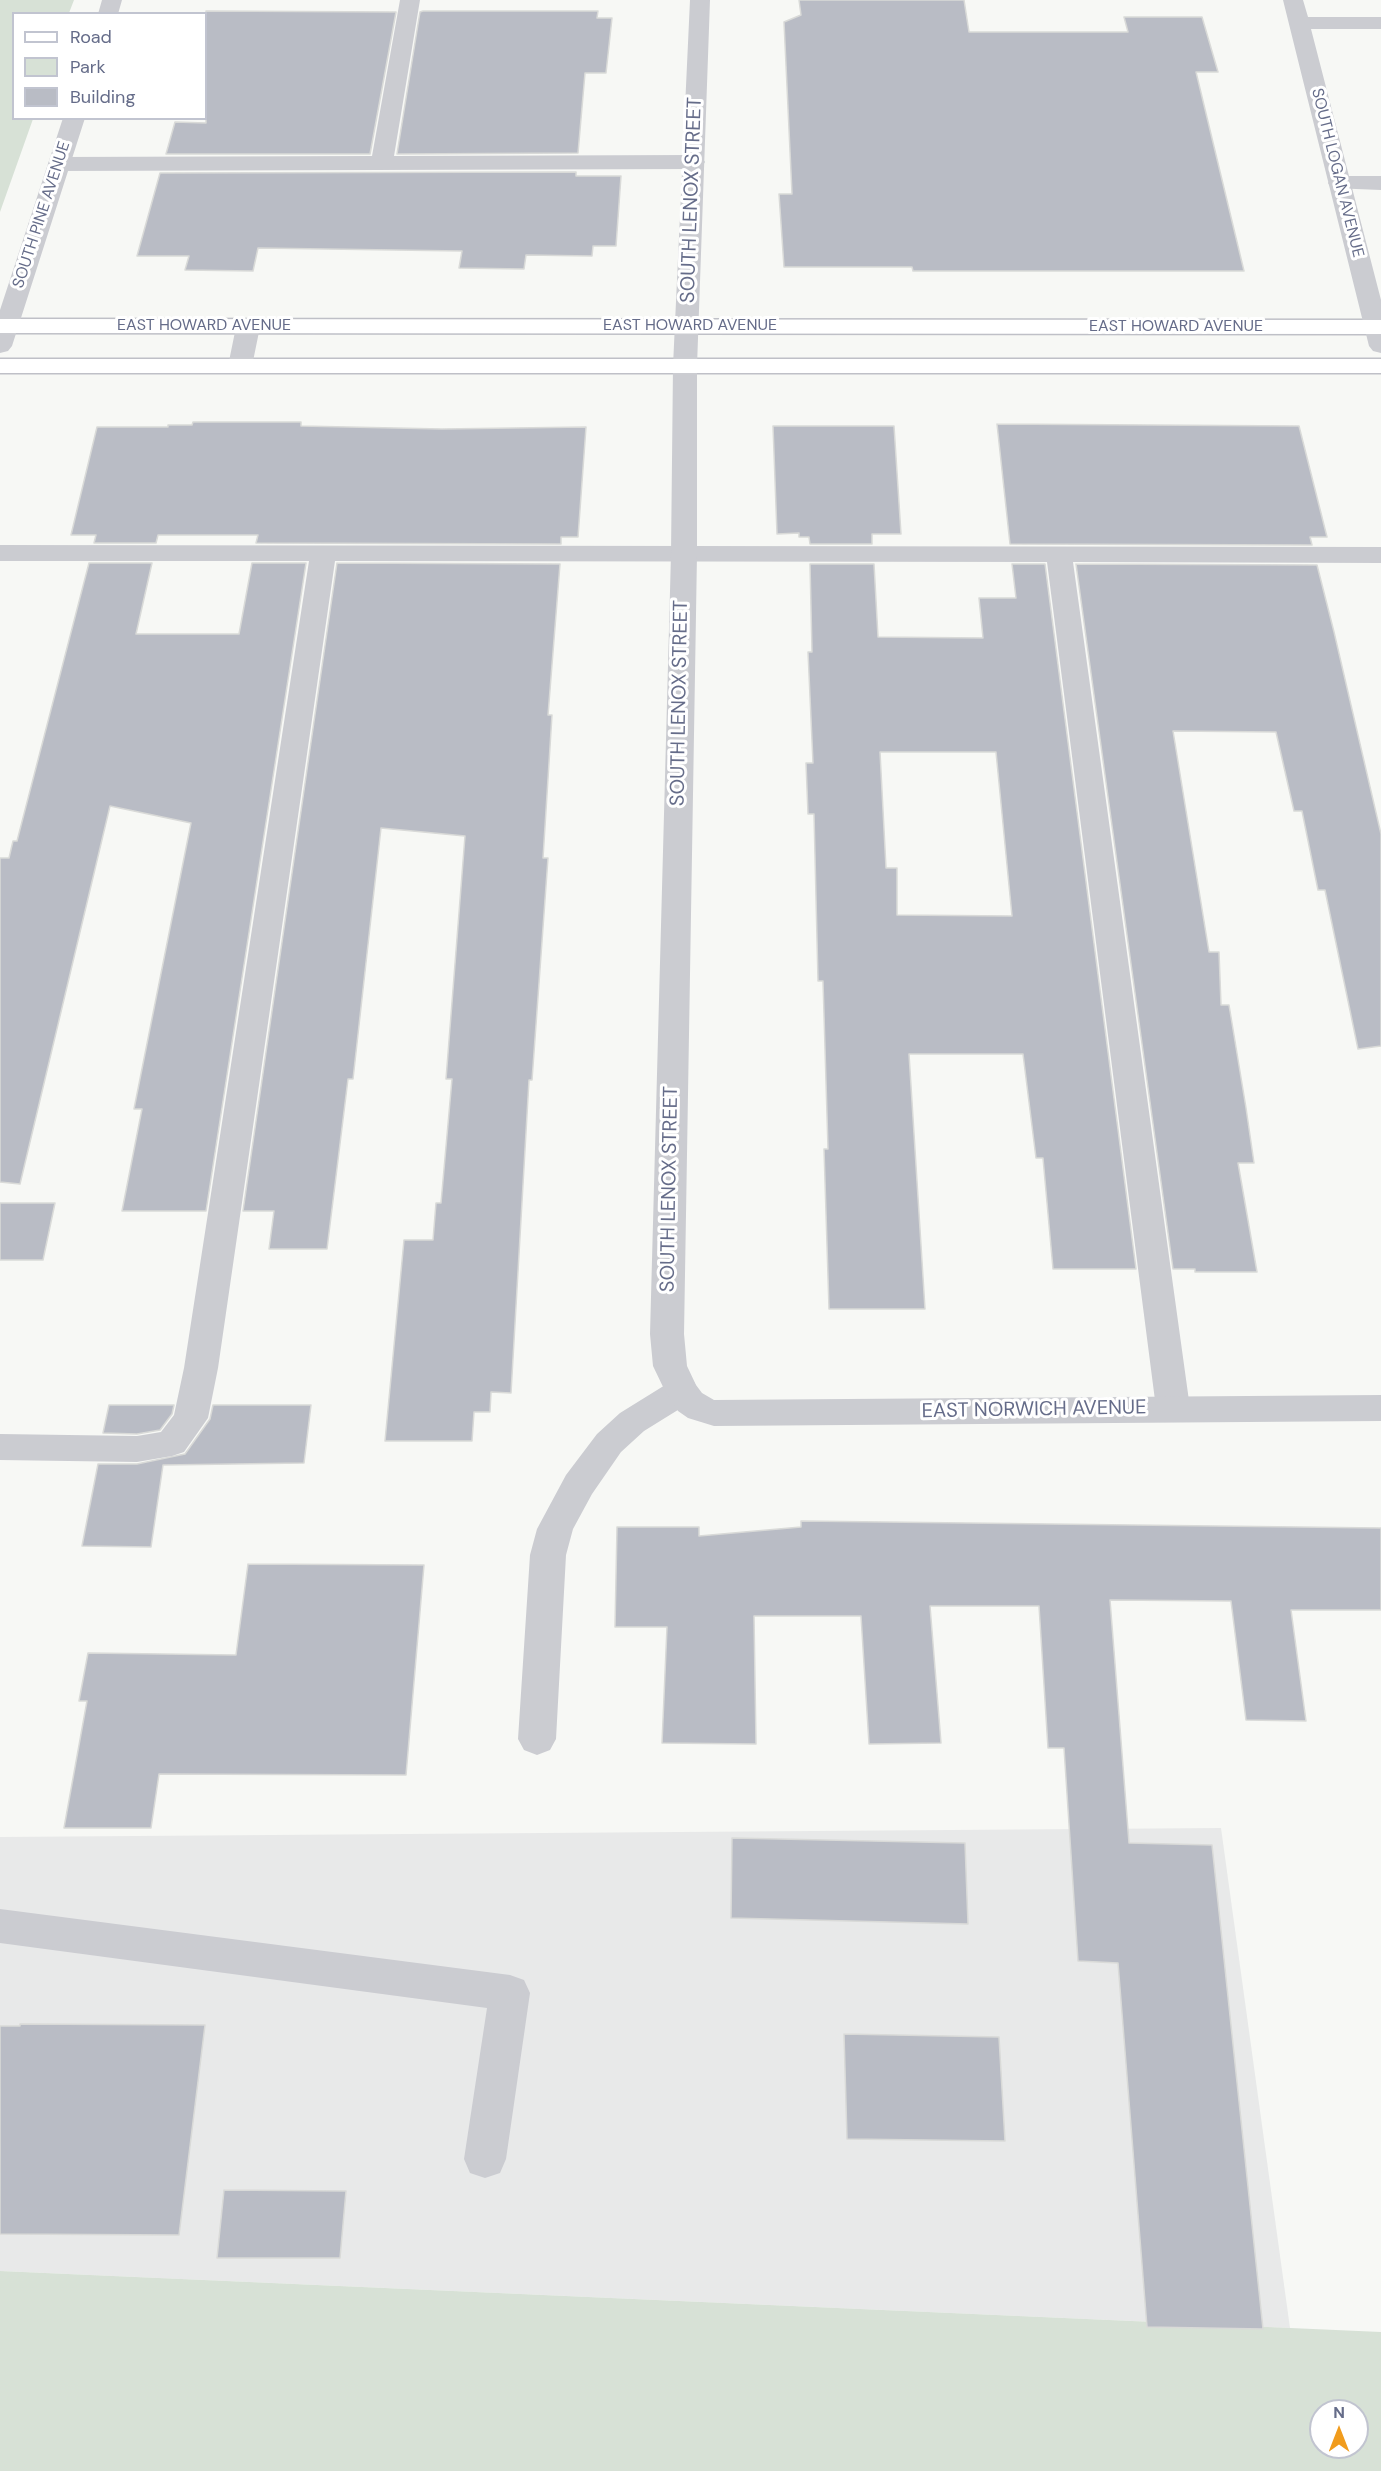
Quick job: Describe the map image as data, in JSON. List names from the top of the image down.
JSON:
{
  "streets": {
    "main road": ["EAST HOWARD AVENUE"],
    "street": [
      "SOUTH LOGAN AVENUE",
      "SOUTH LENOX STREET",
      "SOUTH PINE AVENUE",
      "EAST NORWICH AVENUE"
    ]
  },
  "crossings": [
    ["SOUTH LOGAN AVENUE", "EAST HOWARD AVENUE"],
    ["SOUTH LENOX STREET", "EAST HOWARD AVENUE"],
    ["SOUTH LENOX STREET", "EAST NORWICH AVENUE"],
    ["SOUTH PINE AVENUE", "EAST HOWARD AVENUE"]
  ],
  "legend": ["Road", "Park", "Building"],
  "north": "top"
}
